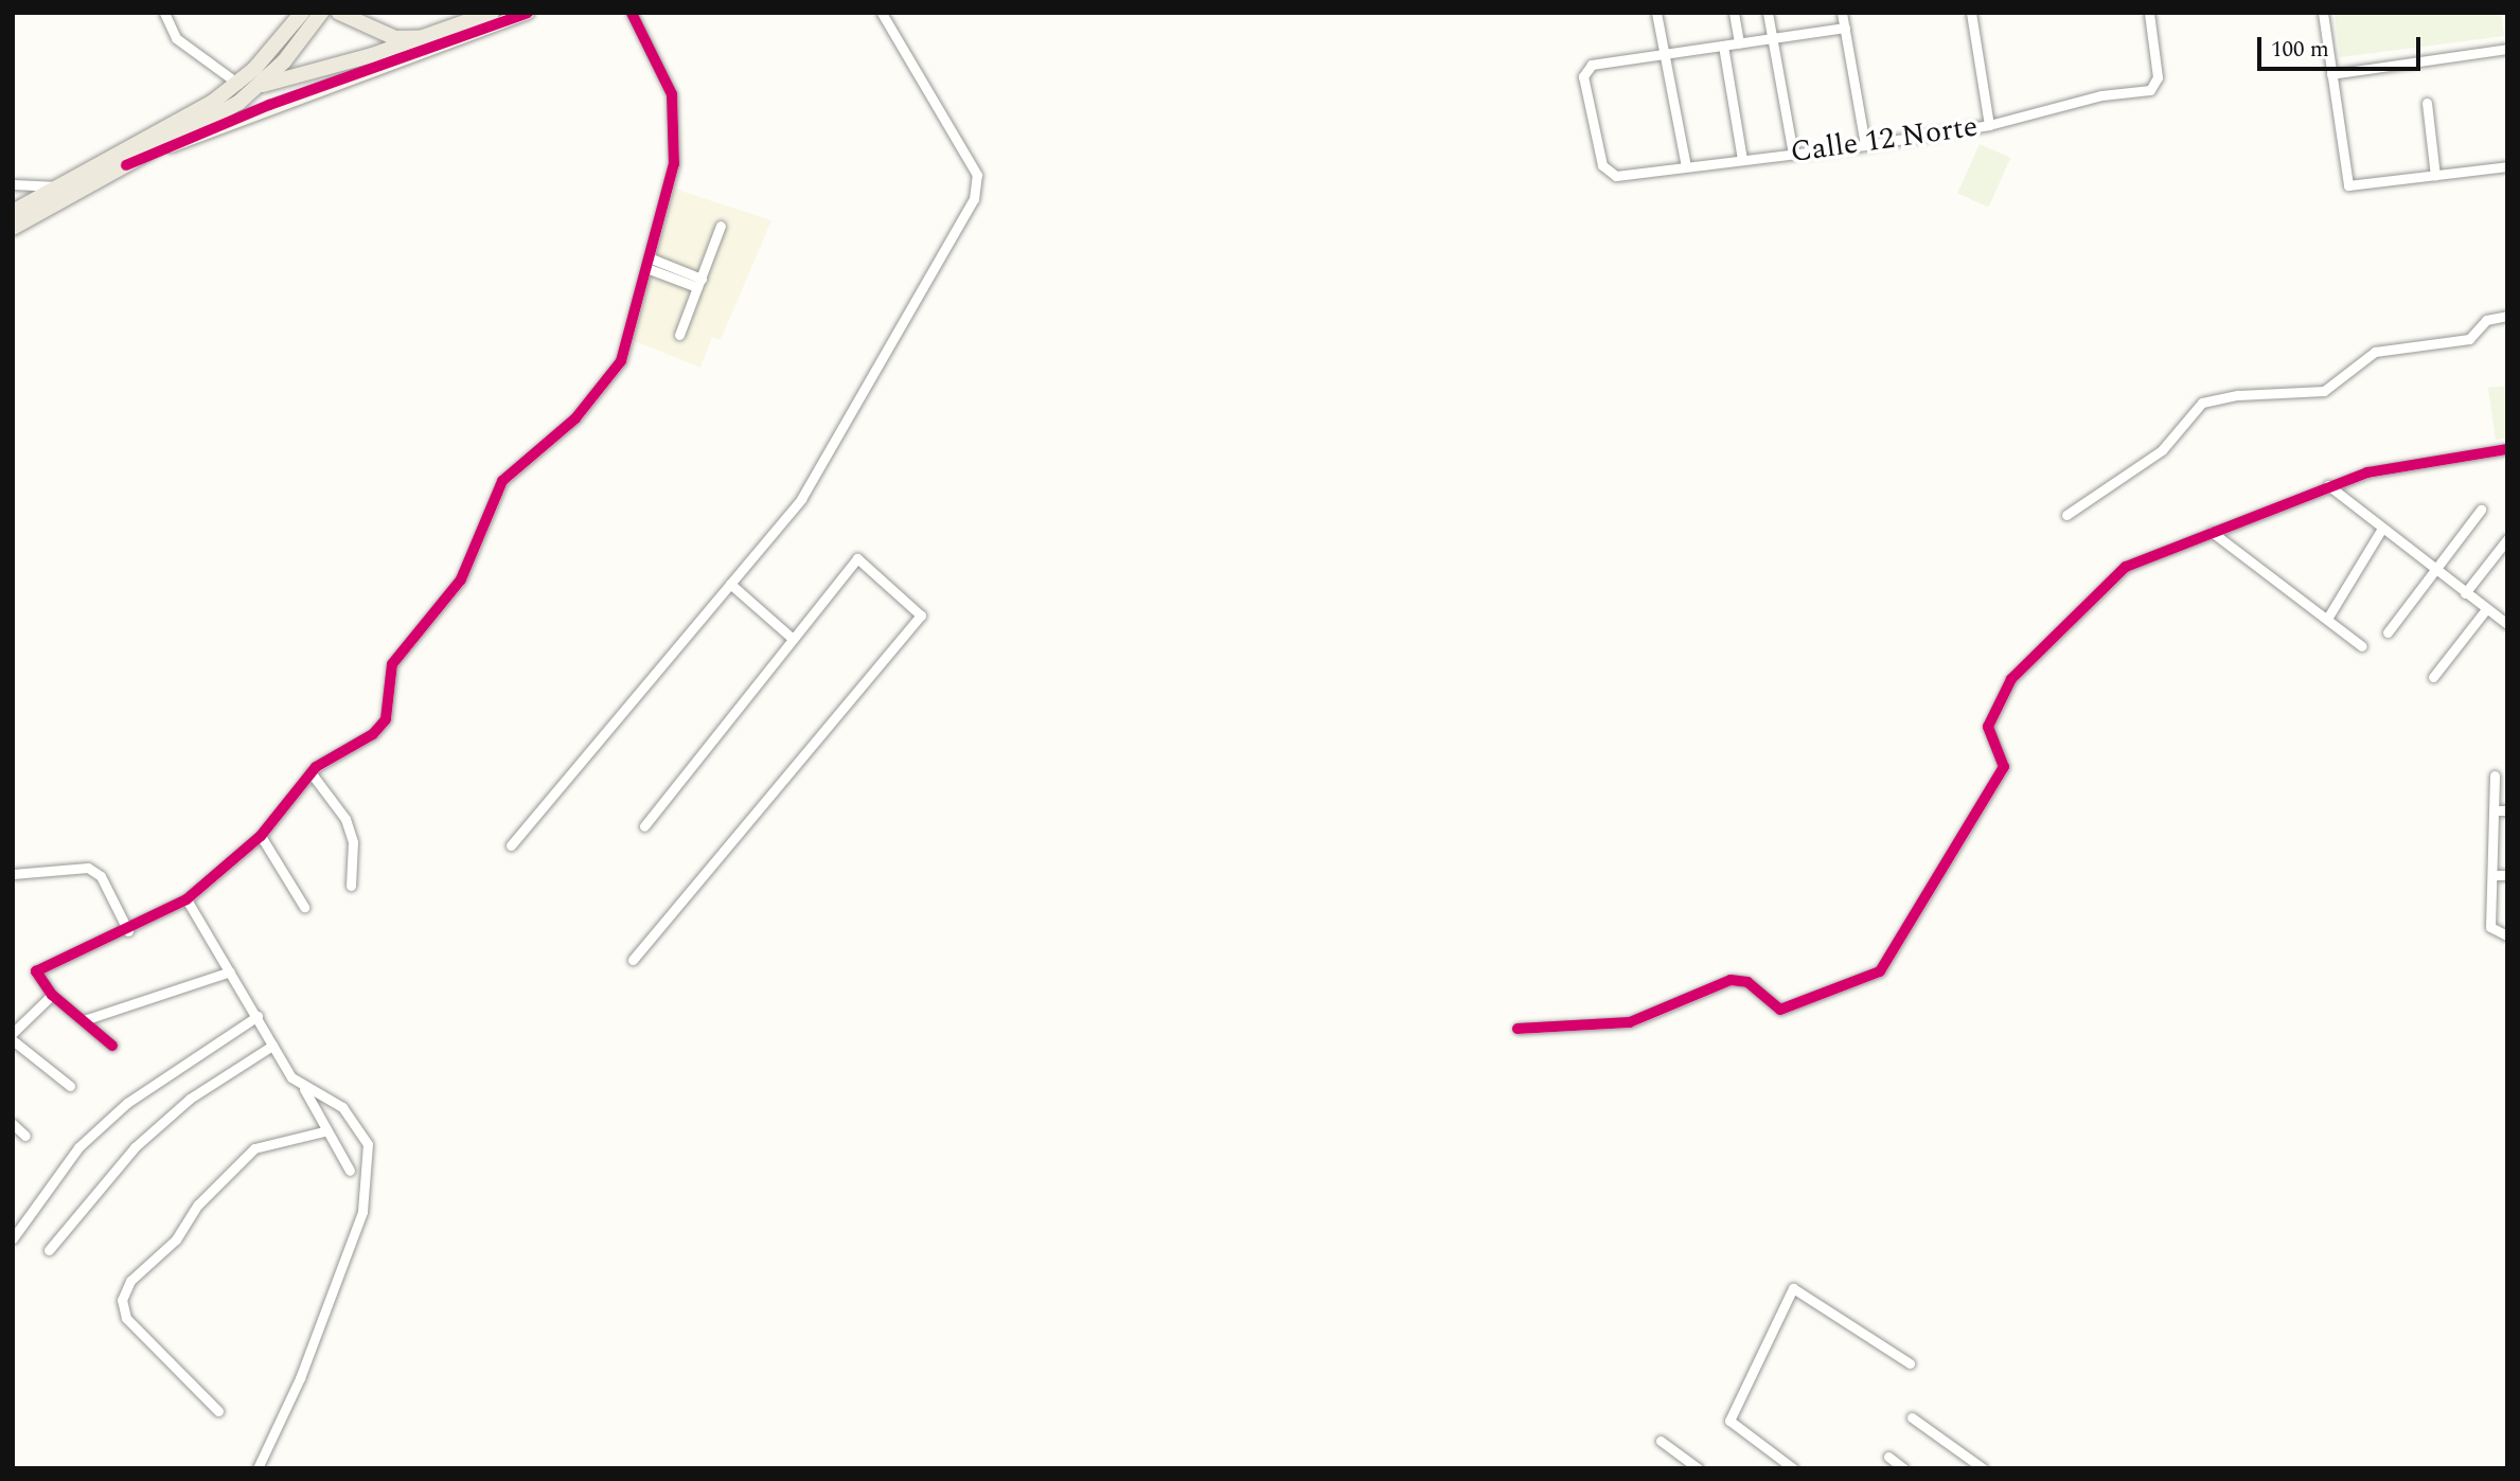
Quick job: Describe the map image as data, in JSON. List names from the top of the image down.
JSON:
{
  "streets": {
    "street": ["Calle 12 Norte"]
  },
  "scale_bar": "100 m"
}
